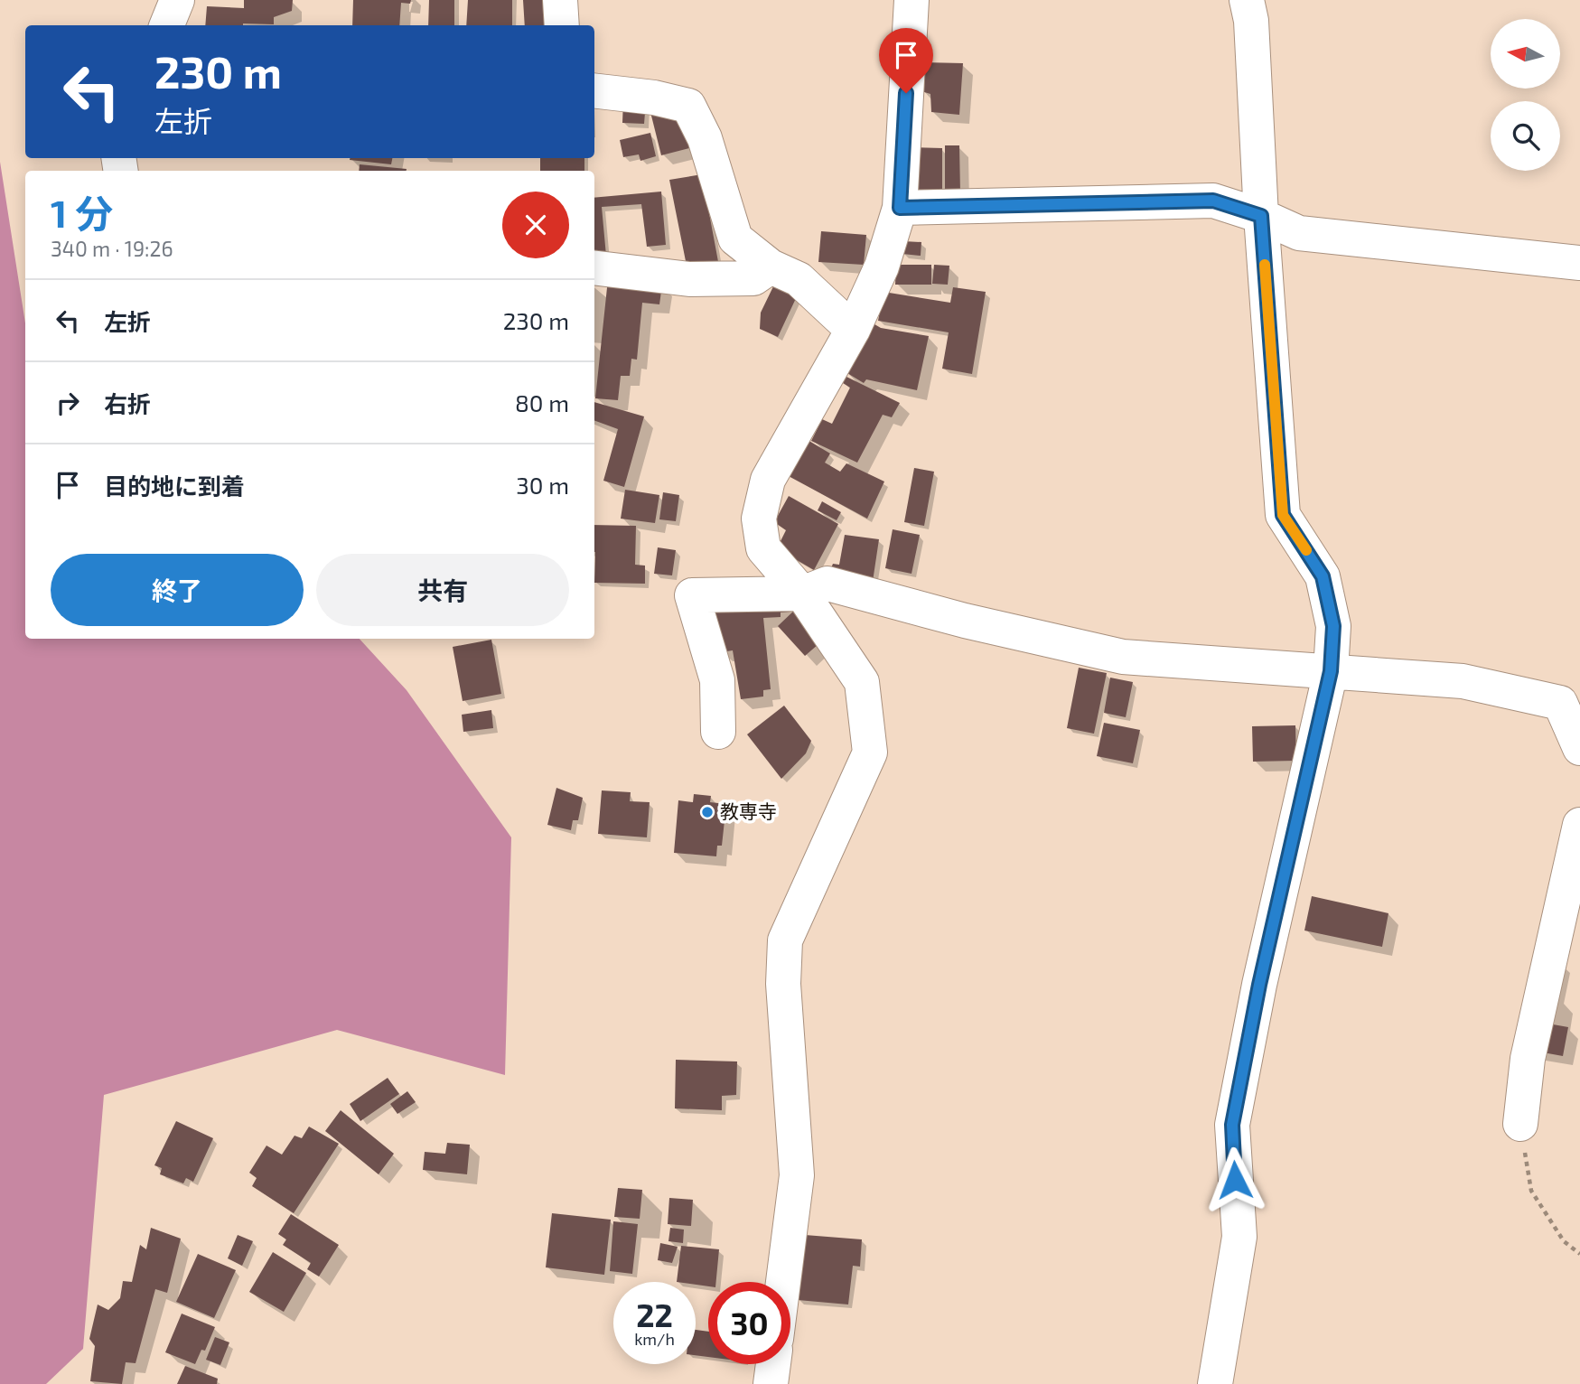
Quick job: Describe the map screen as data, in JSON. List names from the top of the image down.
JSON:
{
  "places": ["教専寺"],
  "north": "left",
  "page": {
    "turn": ["230 m", "左折"],
    "heading": ["1 分", "340 m · 19:26"],
    "list": [
      {
        "name": "左折",
        "value": "230 m"
      },
      {
        "name": "右折",
        "value": "80 m"
      },
      {
        "name": "目的地に到着",
        "value": "30 m"
      }
    ],
    "buttons": ["終了", "共有"],
    "speed": "22 km/h",
    "limit": "30"
  }
}
